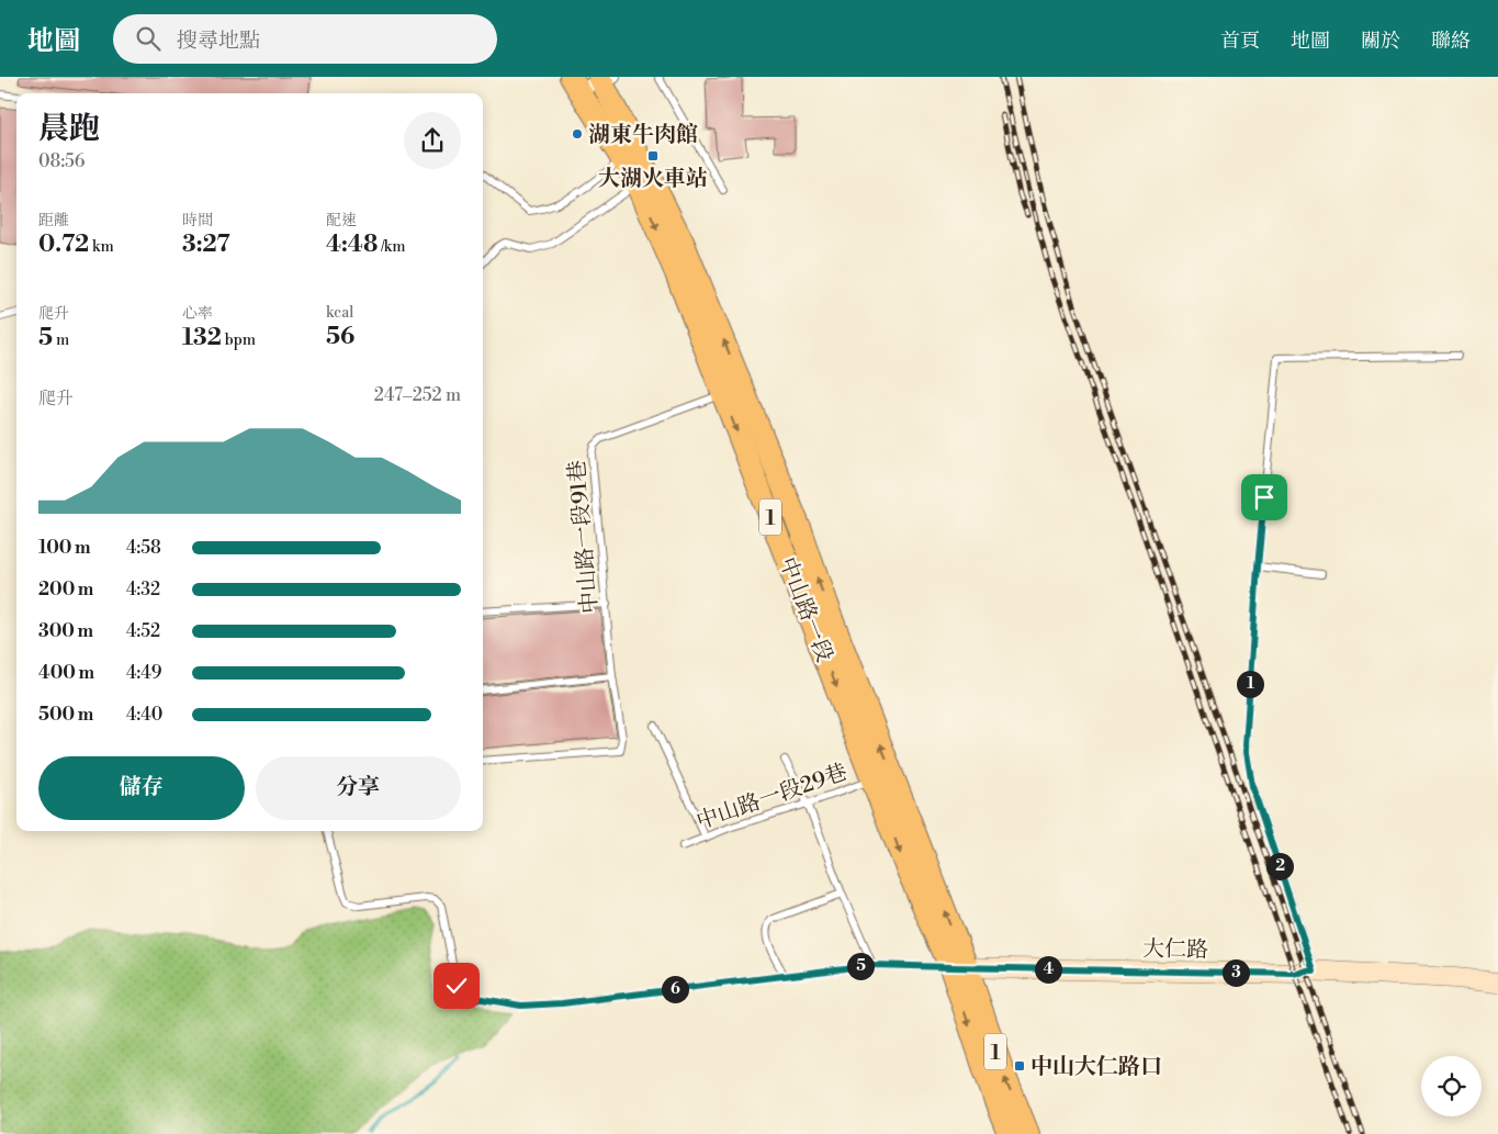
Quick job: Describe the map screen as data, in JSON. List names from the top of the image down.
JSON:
{
  "streets": {
    "main road": ["1", "中山路一段"],
    "street": ["大仁路"],
    "lane": ["中山路一段91巷", "中山路一段29巷"]
  },
  "crossings": [
    ["1", "中山路一段"],
    ["1", "大仁路"],
    ["中山路一段91巷", "中山路一段"],
    ["中山路一段", "中山路一段29巷"],
    ["中山路一段", "大仁路"]
  ],
  "places": {
    "other": ["湖東牛肉館"],
    "transit": ["大湖火車站", "中山大仁路口"]
  },
  "page": {
    "header": "地圖",
    "search": "搜尋地點",
    "nav": [
      "首頁",
      "地圖",
      "關於",
      "聯絡"
    ],
    "heading": ["晨跑", "08:56"],
    "stats": [
      ["距離", "0.72 km"],
      ["時間", "3:27"],
      ["配速", "4:48 /km"],
      ["爬升", "5 m"],
      ["心率", "132 bpm"],
      ["kcal", "56"]
    ],
    "chart": ["爬升", "247–252 m"],
    "list": [
      {
        "name": "100 m",
        "note": "4:58"
      },
      {
        "name": "200 m",
        "note": "4:32"
      },
      {
        "name": "300 m",
        "note": "4:52"
      },
      {
        "name": "400 m",
        "note": "4:49"
      },
      {
        "name": "500 m",
        "note": "4:40"
      }
    ],
    "pins": [
      "1",
      "2",
      "5",
      "4",
      "3",
      "6"
    ],
    "buttons": ["儲存", "分享"]
  }
}
